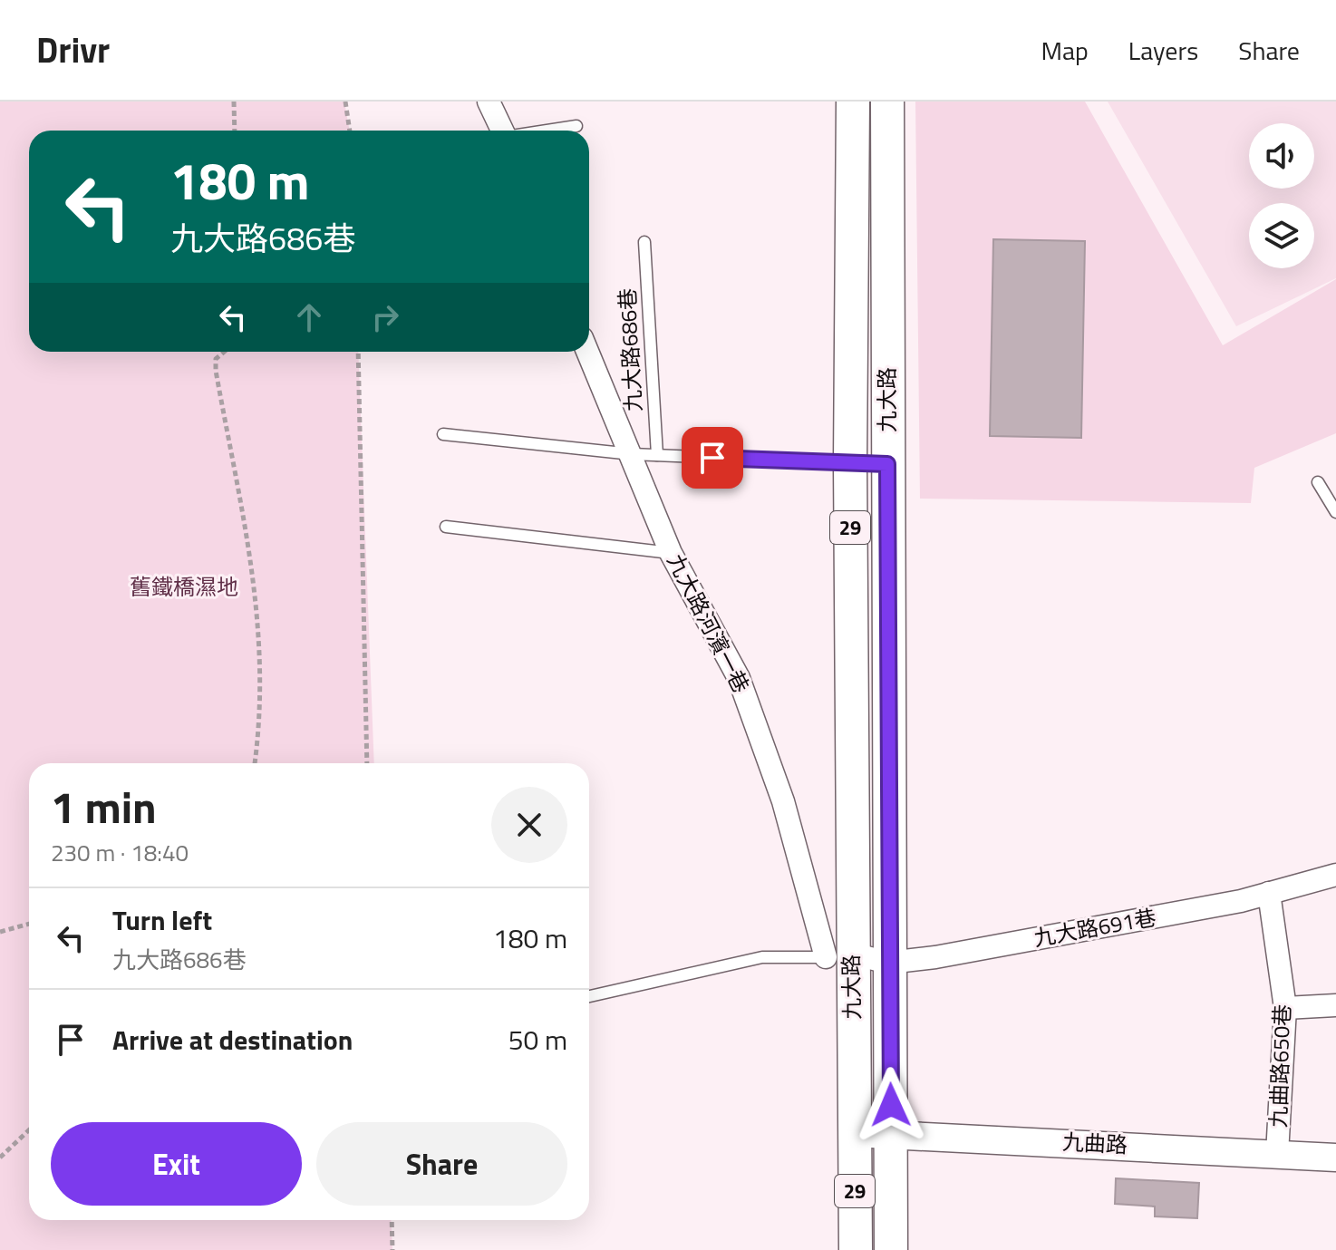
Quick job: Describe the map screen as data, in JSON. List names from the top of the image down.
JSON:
{
  "streets": {
    "main road": ["九大路", "29"],
    "street": [
      "九大路河濱一巷",
      "九大路691巷",
      "九曲路650巷",
      "九曲路"
    ],
    "lane": ["九大路686巷"]
  },
  "crossings": [
    ["九大路", "29"],
    ["九大路", "九大路河濱一巷"],
    ["九大路", "九大路691巷"],
    ["九大路", "九曲路"],
    ["29", "九曲路"],
    ["九大路河濱一巷", "九大路691巷"],
    ["九大路691巷", "九曲路650巷"],
    ["九曲路650巷", "九曲路"]
  ],
  "parks": ["舊鐵橋濕地"],
  "page": {
    "header": "Drivr",
    "nav": ["Map", "Layers", "Share"],
    "turn": ["180 m", "九大路686巷"],
    "heading": ["1 min", "230 m · 18:40"],
    "list": [
      {
        "name": "Turn left",
        "note": "九大路686巷",
        "value": "180 m"
      },
      {
        "name": "Arrive at destination",
        "value": "50 m"
      }
    ],
    "buttons": ["Exit", "Share"]
  }
}
